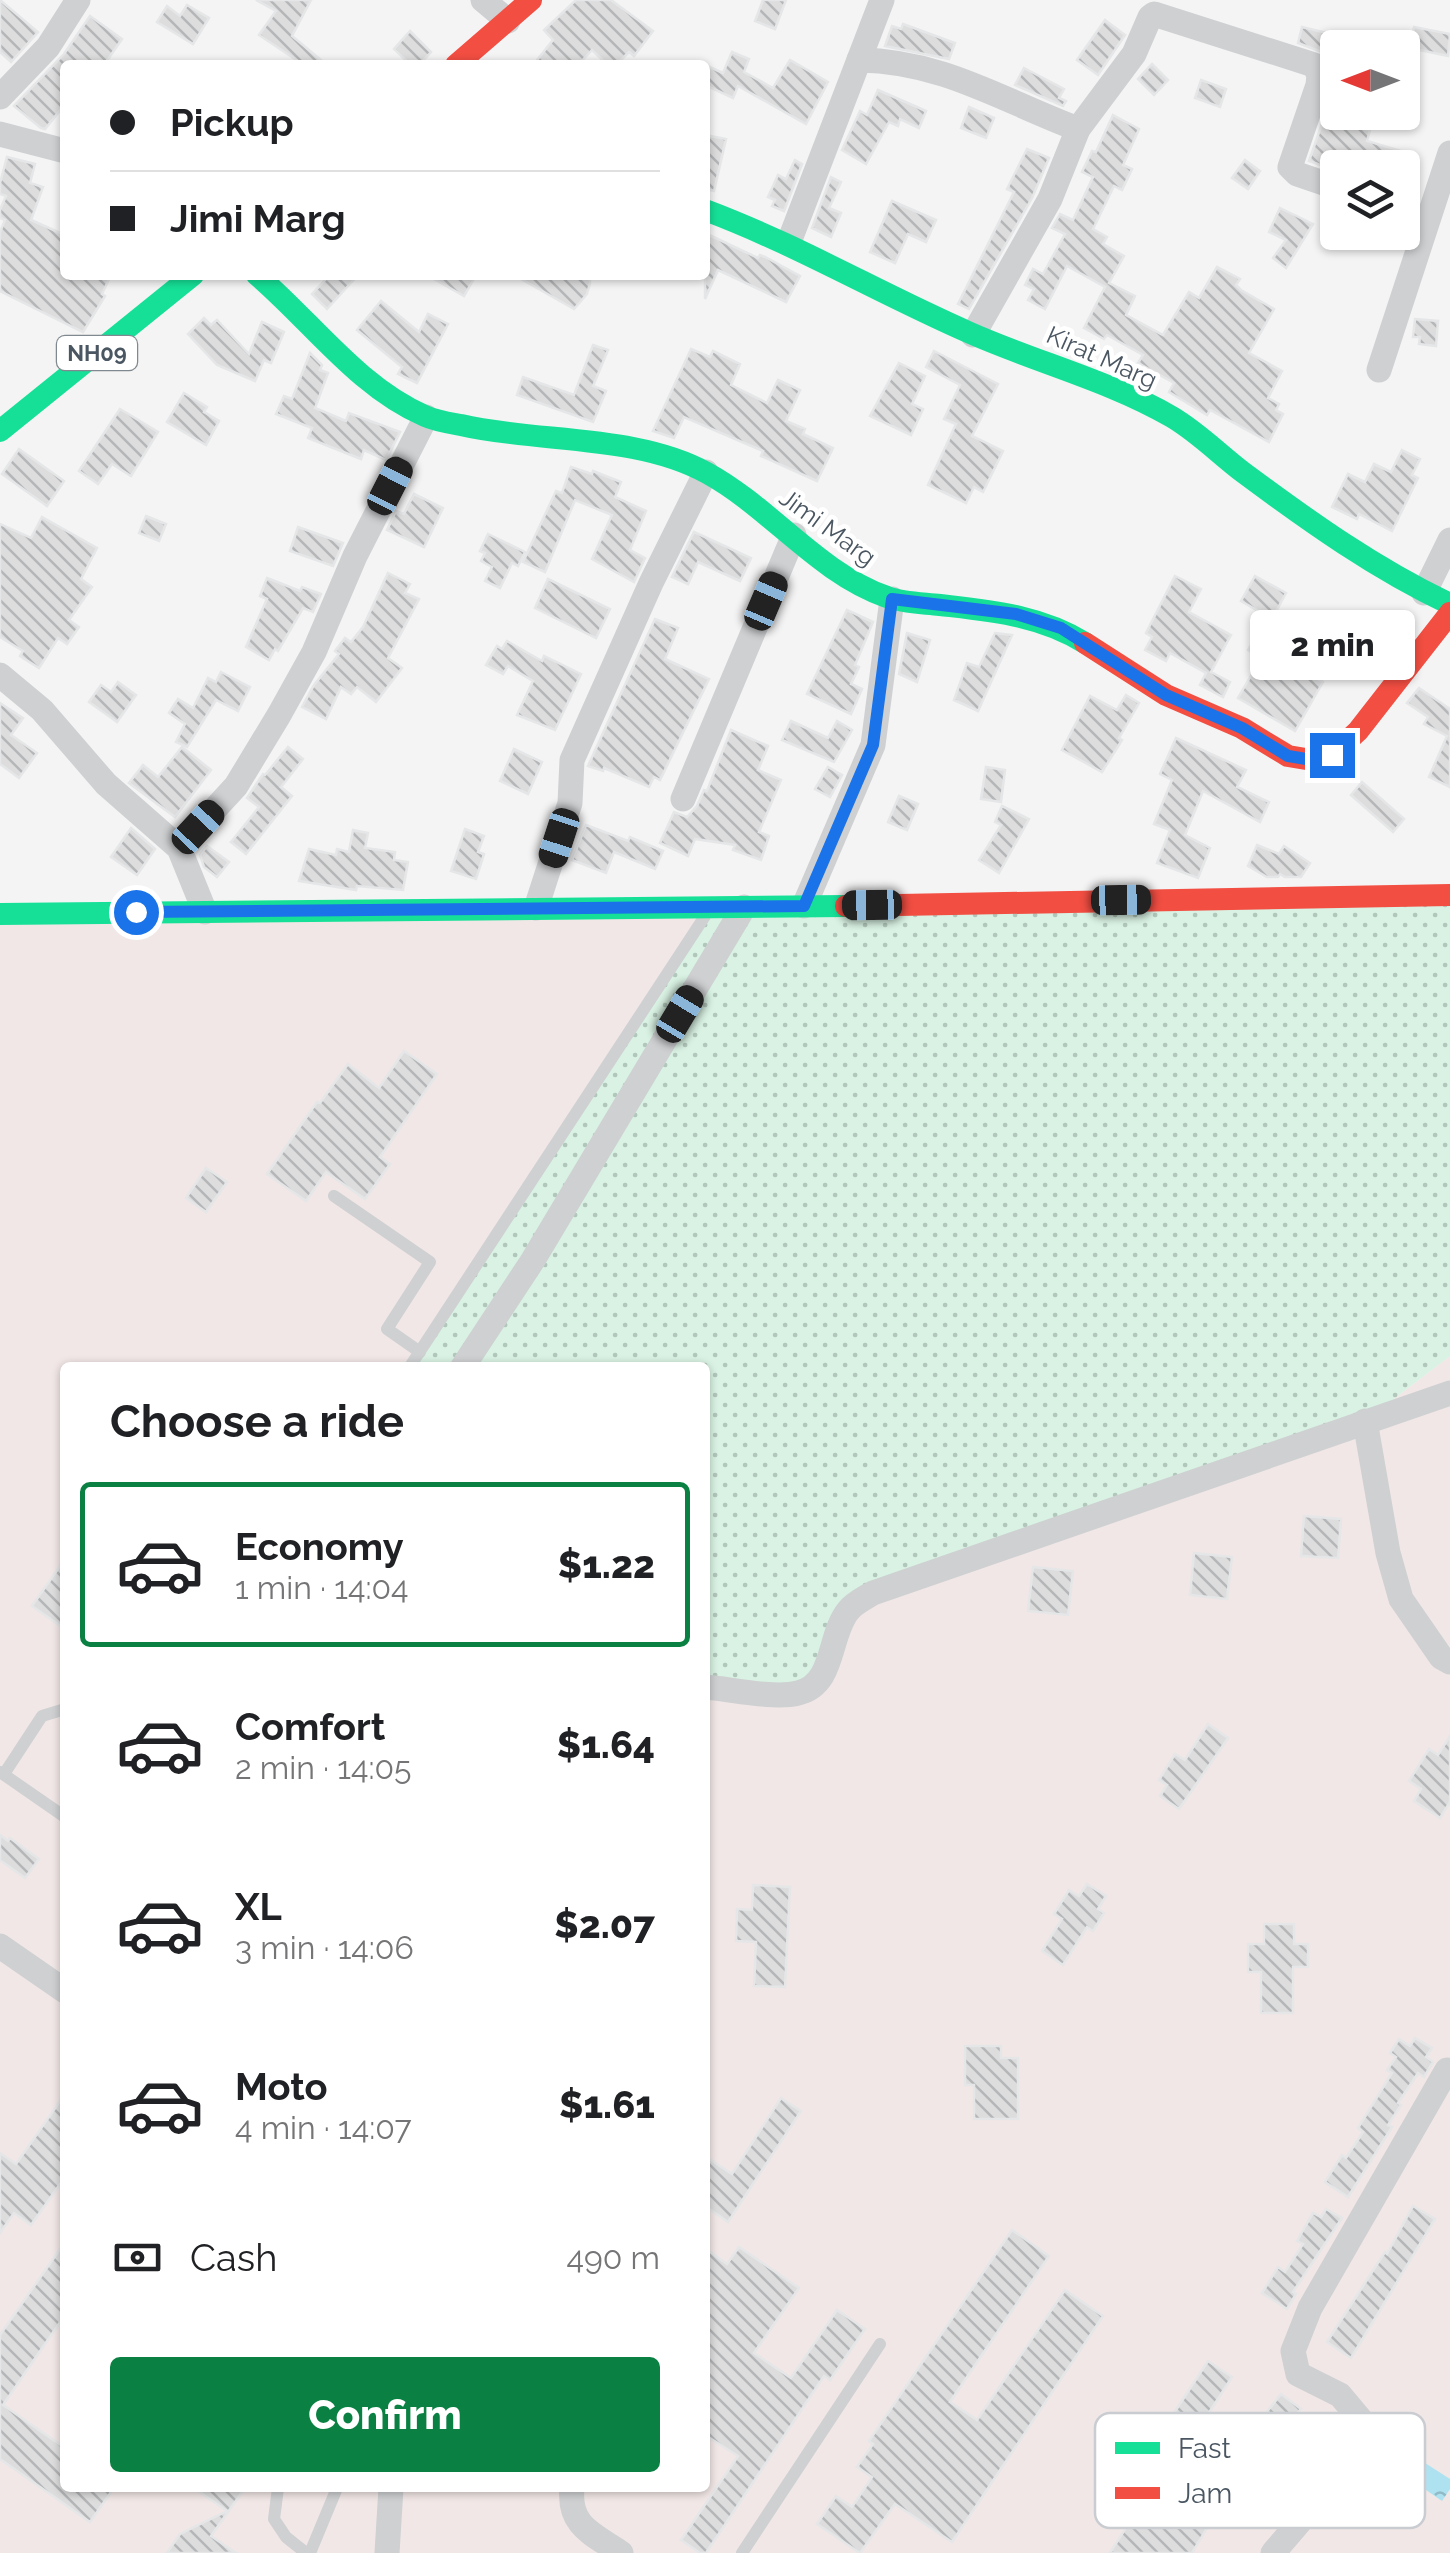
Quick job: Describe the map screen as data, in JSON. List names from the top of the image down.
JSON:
{
  "streets": {
    "street": ["NH09", "Kirat Marg", "Jimi Marg"]
  },
  "legend": ["Fast", "Jam"],
  "north": "left",
  "page": {
    "banner": ["Pickup", "Jimi Marg"],
    "bubble": "2 min",
    "heading": "Choose a ride",
    "list": [
      {
        "name": "Economy",
        "note": "1 min · 14:04",
        "value": "$1.22"
      },
      {
        "name": "Comfort",
        "note": "2 min · 14:05",
        "value": "$1.64"
      },
      {
        "name": "XL",
        "note": "3 min · 14:06",
        "value": "$2.07"
      },
      {
        "name": "Moto",
        "note": "4 min · 14:07",
        "value": "$1.61"
      }
    ],
    "pay": ["Cash", "490 m"],
    "buttons": "Confirm"
  }
}
